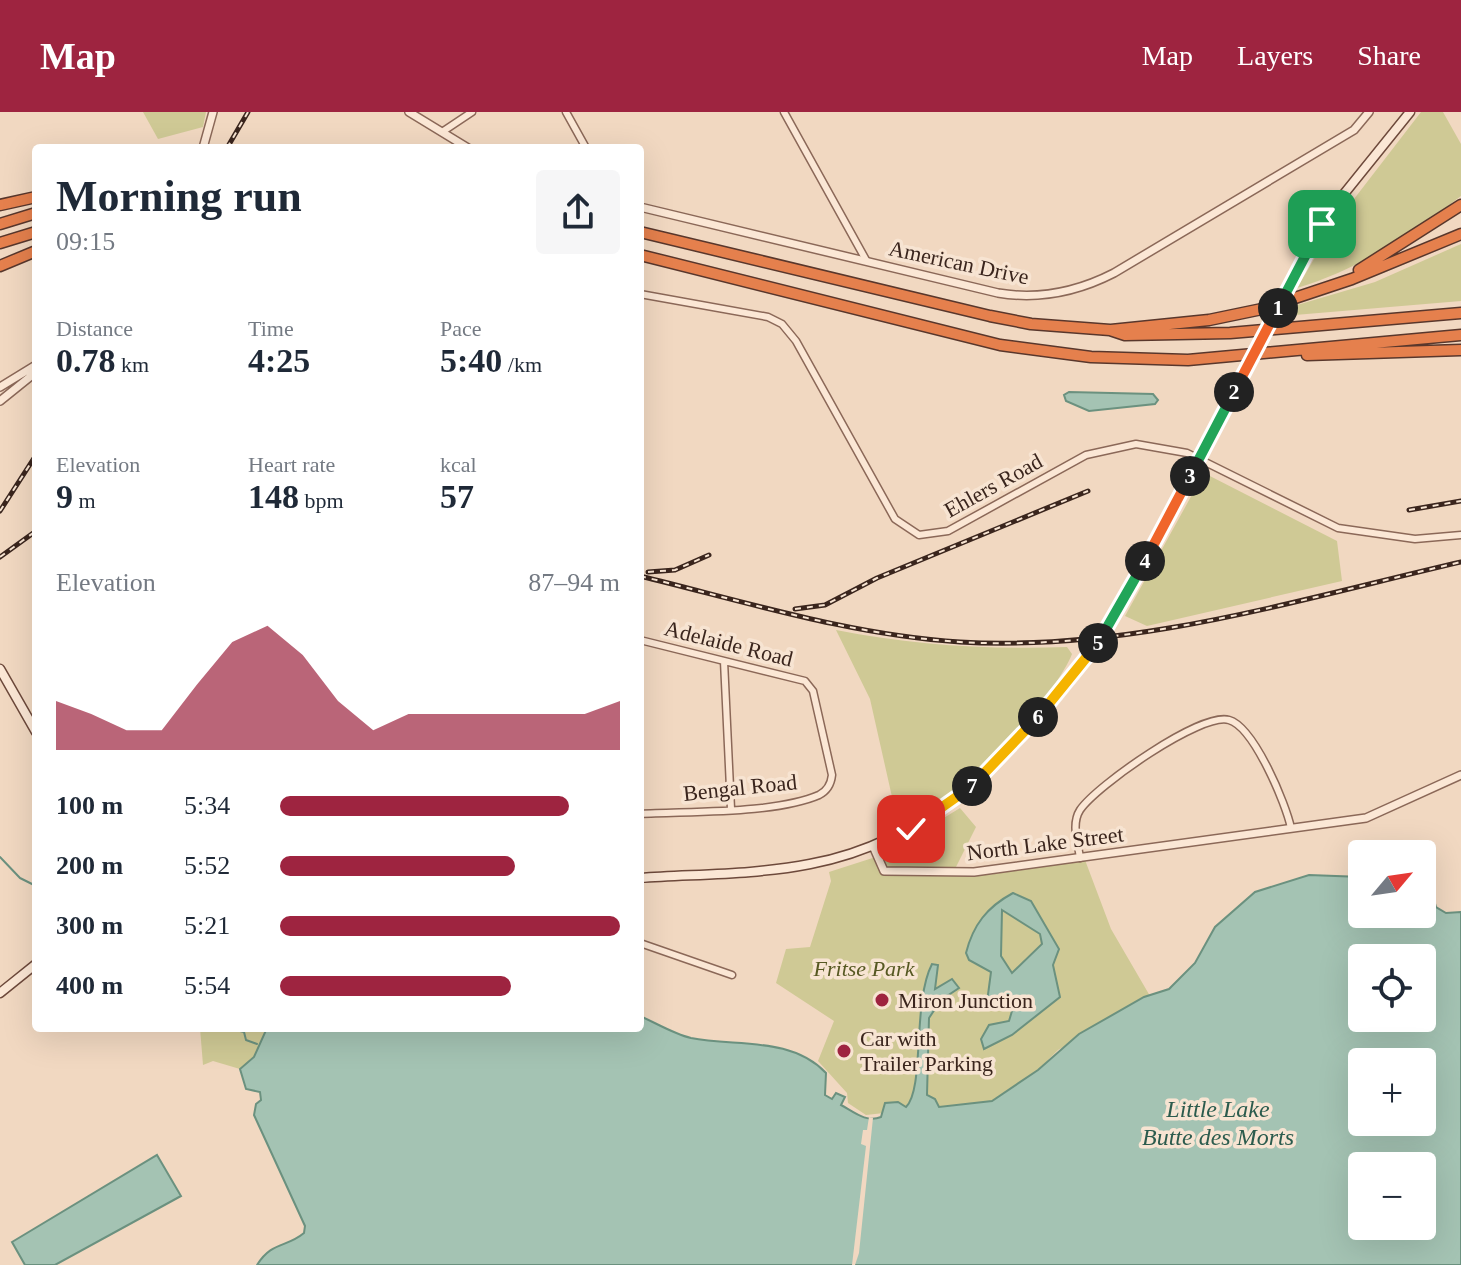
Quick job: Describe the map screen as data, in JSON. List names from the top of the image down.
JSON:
{
  "streets": {
    "street": [
      "American Drive",
      "Ehlers Road",
      "Adelaide Road",
      "Bengal Road",
      "North Lake Street"
    ]
  },
  "crossings": [
    ["Adelaide Road", "Bengal Road"]
  ],
  "water": ["Little Lake Butte des Morts"],
  "parks": ["Fritse Park"],
  "places": ["Miron Junction", "Car with Trailer Parking"],
  "north": "top right",
  "page": {
    "header": "Map",
    "nav": ["Map", "Layers", "Share"],
    "heading": ["Morning run", "09:15"],
    "stats": [
      ["Distance", "0.78 km"],
      ["Time", "4:25"],
      ["Pace", "5:40 /km"],
      ["Elevation", "9 m"],
      ["Heart rate", "148 bpm"],
      ["kcal", "57"]
    ],
    "pins": [
      "1",
      "2",
      "3",
      "4",
      "5",
      "6",
      "7"
    ],
    "chart": ["Elevation", "87–94 m"],
    "list": [
      {
        "name": "100 m",
        "note": "5:34"
      },
      {
        "name": "200 m",
        "note": "5:52"
      },
      {
        "name": "300 m",
        "note": "5:21"
      },
      {
        "name": "400 m",
        "note": "5:54"
      }
    ],
    "map_buttons": ["+", "−"]
  }
}
